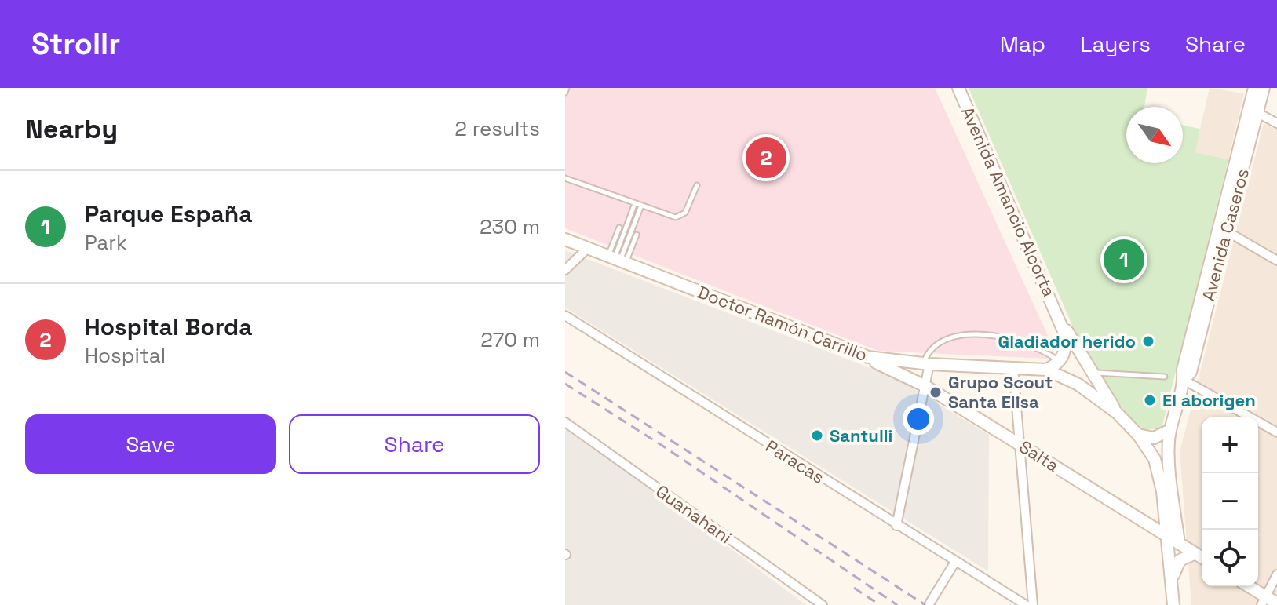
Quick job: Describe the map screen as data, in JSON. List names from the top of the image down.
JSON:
{
  "streets": {
    "main road": [
      "Avenida Amancio Alcorta",
      "Avenida Caseros",
      "Doctor Ramón Carrillo",
      "Salta"
    ],
    "street": ["Paracas", "Guanahani"]
  },
  "crossings": [
    ["Avenida Amancio Alcorta", "Doctor Ramón Carrillo"],
    ["Avenida Caseros", "Salta"],
    ["Doctor Ramón Carrillo", "Salta"]
  ],
  "places": [
    "Gladiador herido",
    "Grupo Scout Santa Elisa",
    "El aborigen",
    "Santulli"
  ],
  "north": "bottom right",
  "page": {
    "header": "Strollr",
    "nav": ["Map", "Layers", "Share"],
    "heading": ["Nearby", "2 results"],
    "pins": ["2", "1"],
    "list": [
      {
        "mark": "1",
        "name": "Parque España",
        "note": "Park",
        "value": "230 m"
      },
      {
        "mark": "2",
        "name": "Hospital Borda",
        "note": "Hospital",
        "value": "270 m"
      }
    ],
    "buttons": ["Save", "Share"],
    "map_buttons": ["+", "−"]
  }
}
